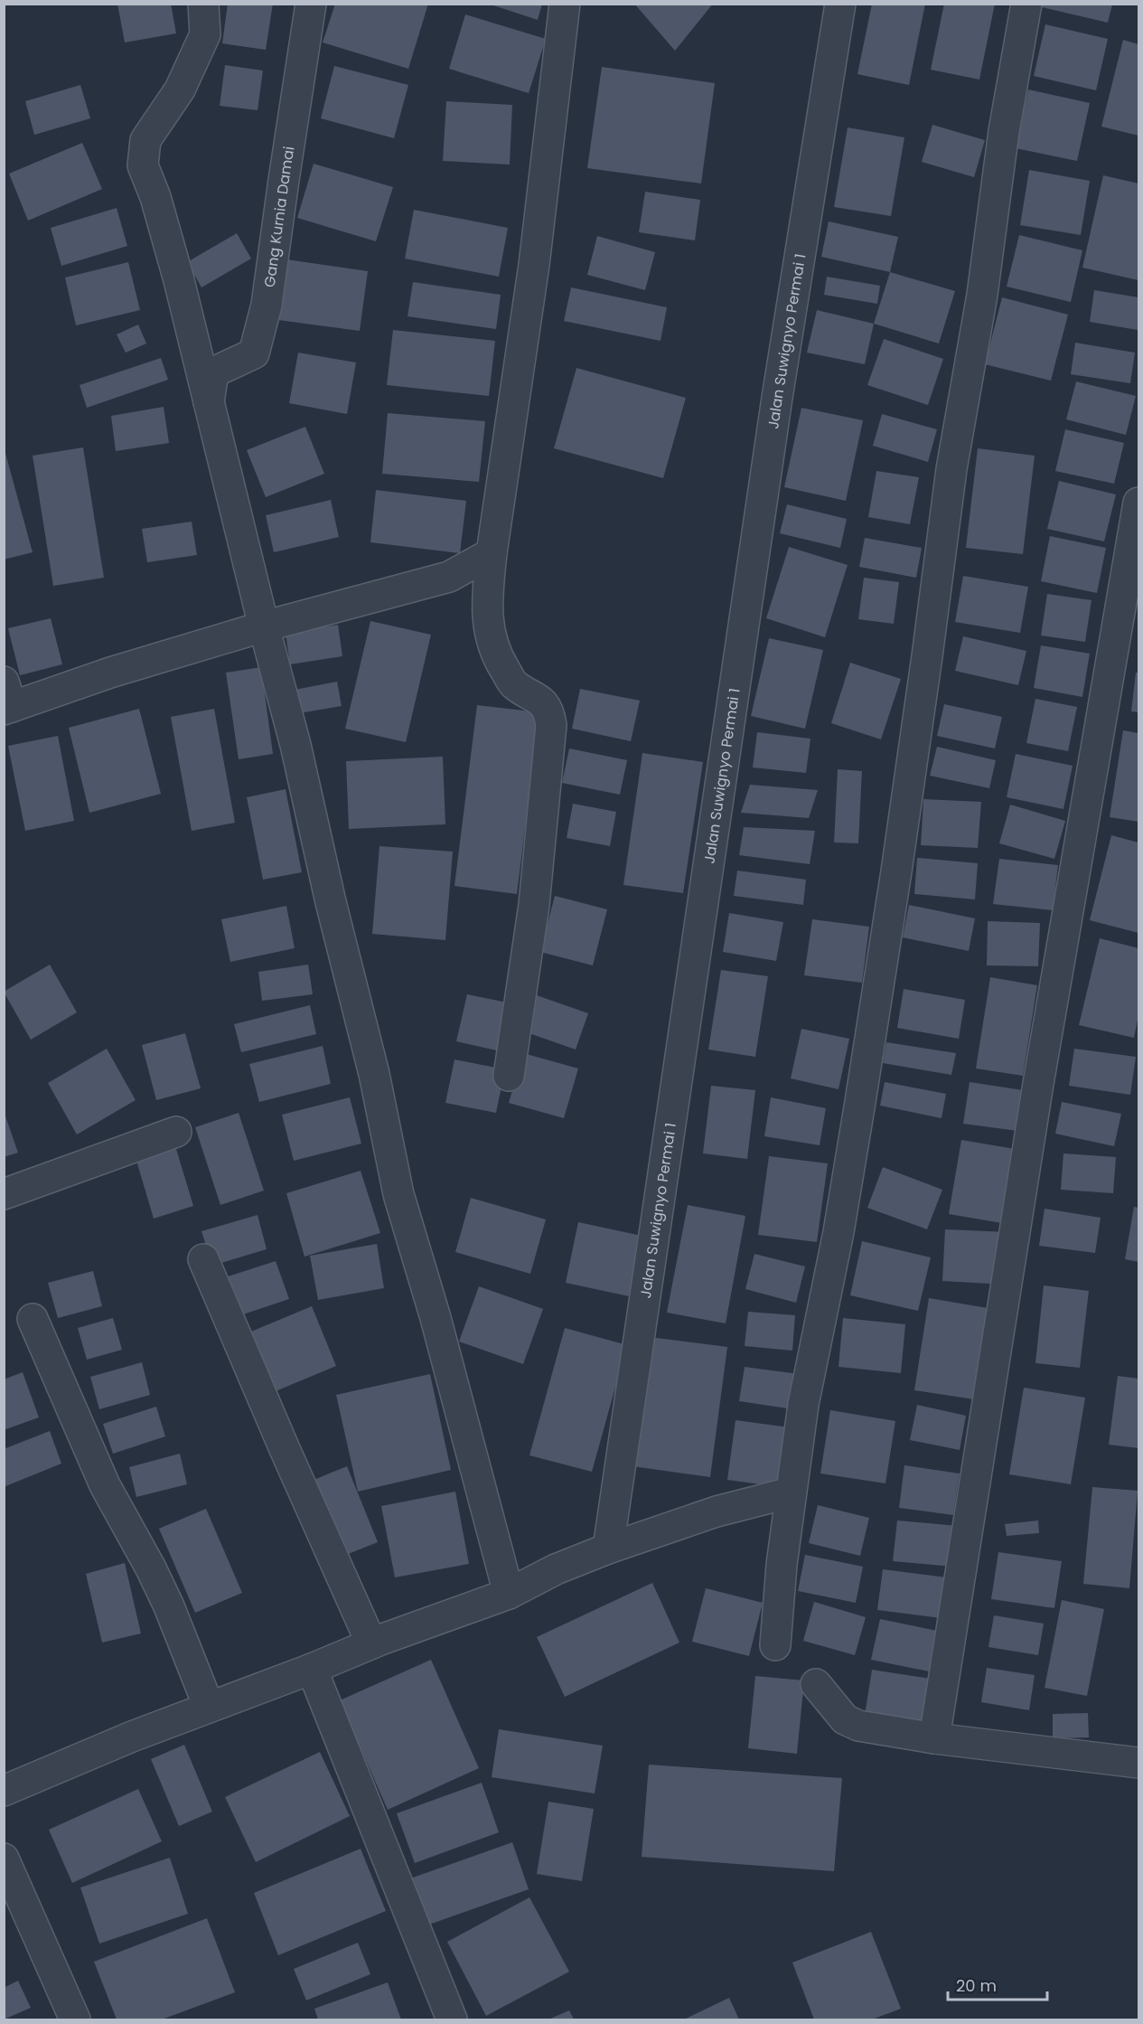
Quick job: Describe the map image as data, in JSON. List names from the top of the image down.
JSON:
{
  "streets": {
    "street": ["Gang Kurnia Damai", "Jalan Suwignyo Permai 1"]
  },
  "scale_bar": "20 m"
}
